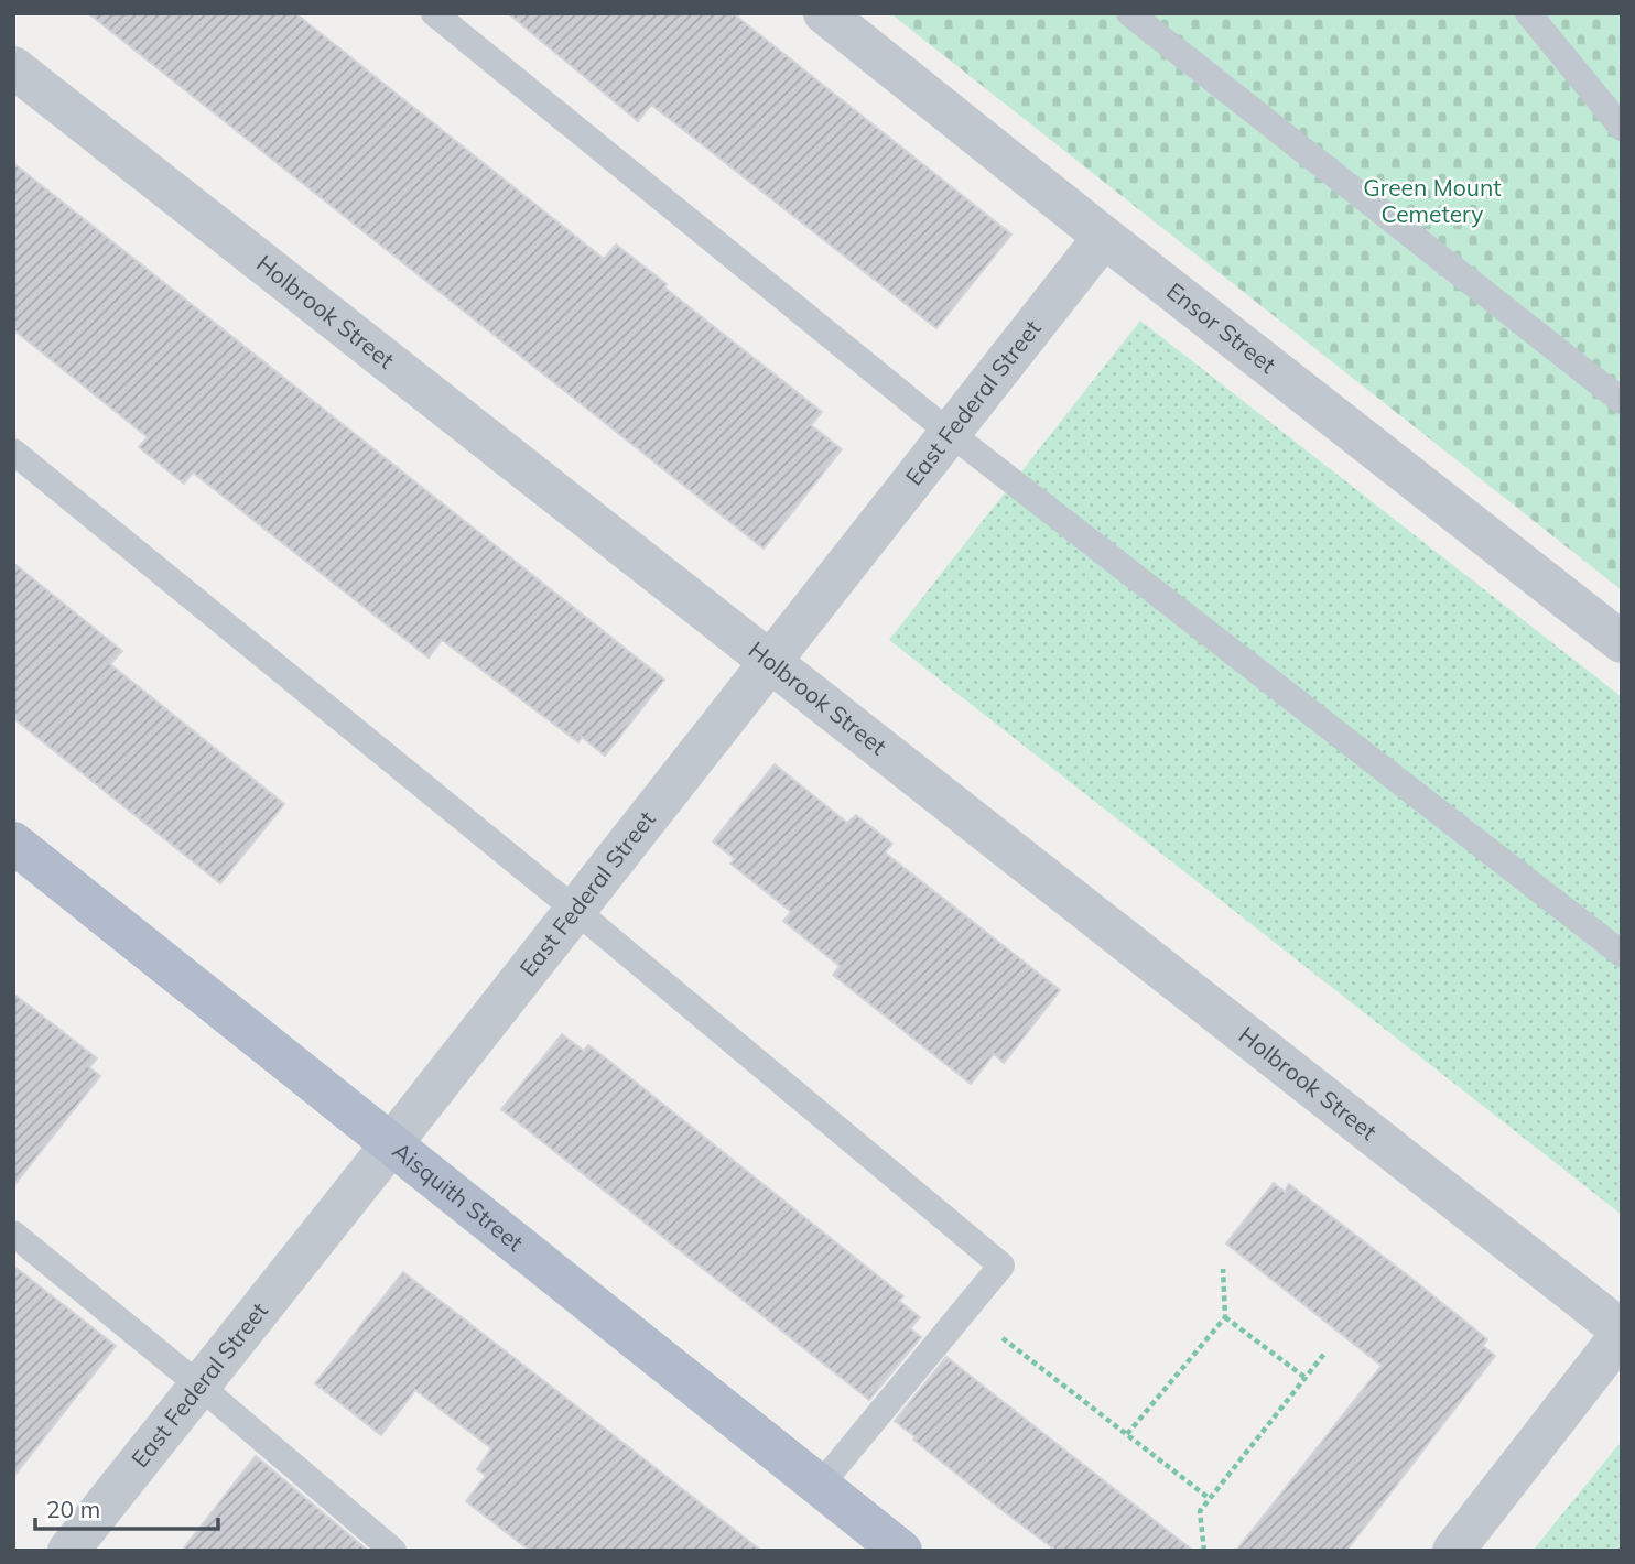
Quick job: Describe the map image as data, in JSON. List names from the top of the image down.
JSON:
{
  "streets": {
    "main road": ["Aisquith Street"],
    "street": ["Holbrook Street", "Ensor Street", "East Federal Street"]
  },
  "crossings": [
    ["Holbrook Street", "East Federal Street"],
    ["Ensor Street", "East Federal Street"],
    ["East Federal Street", "Aisquith Street"]
  ],
  "parks": ["Green Mount Cemetery"],
  "scale_bar": "20 m"
}
